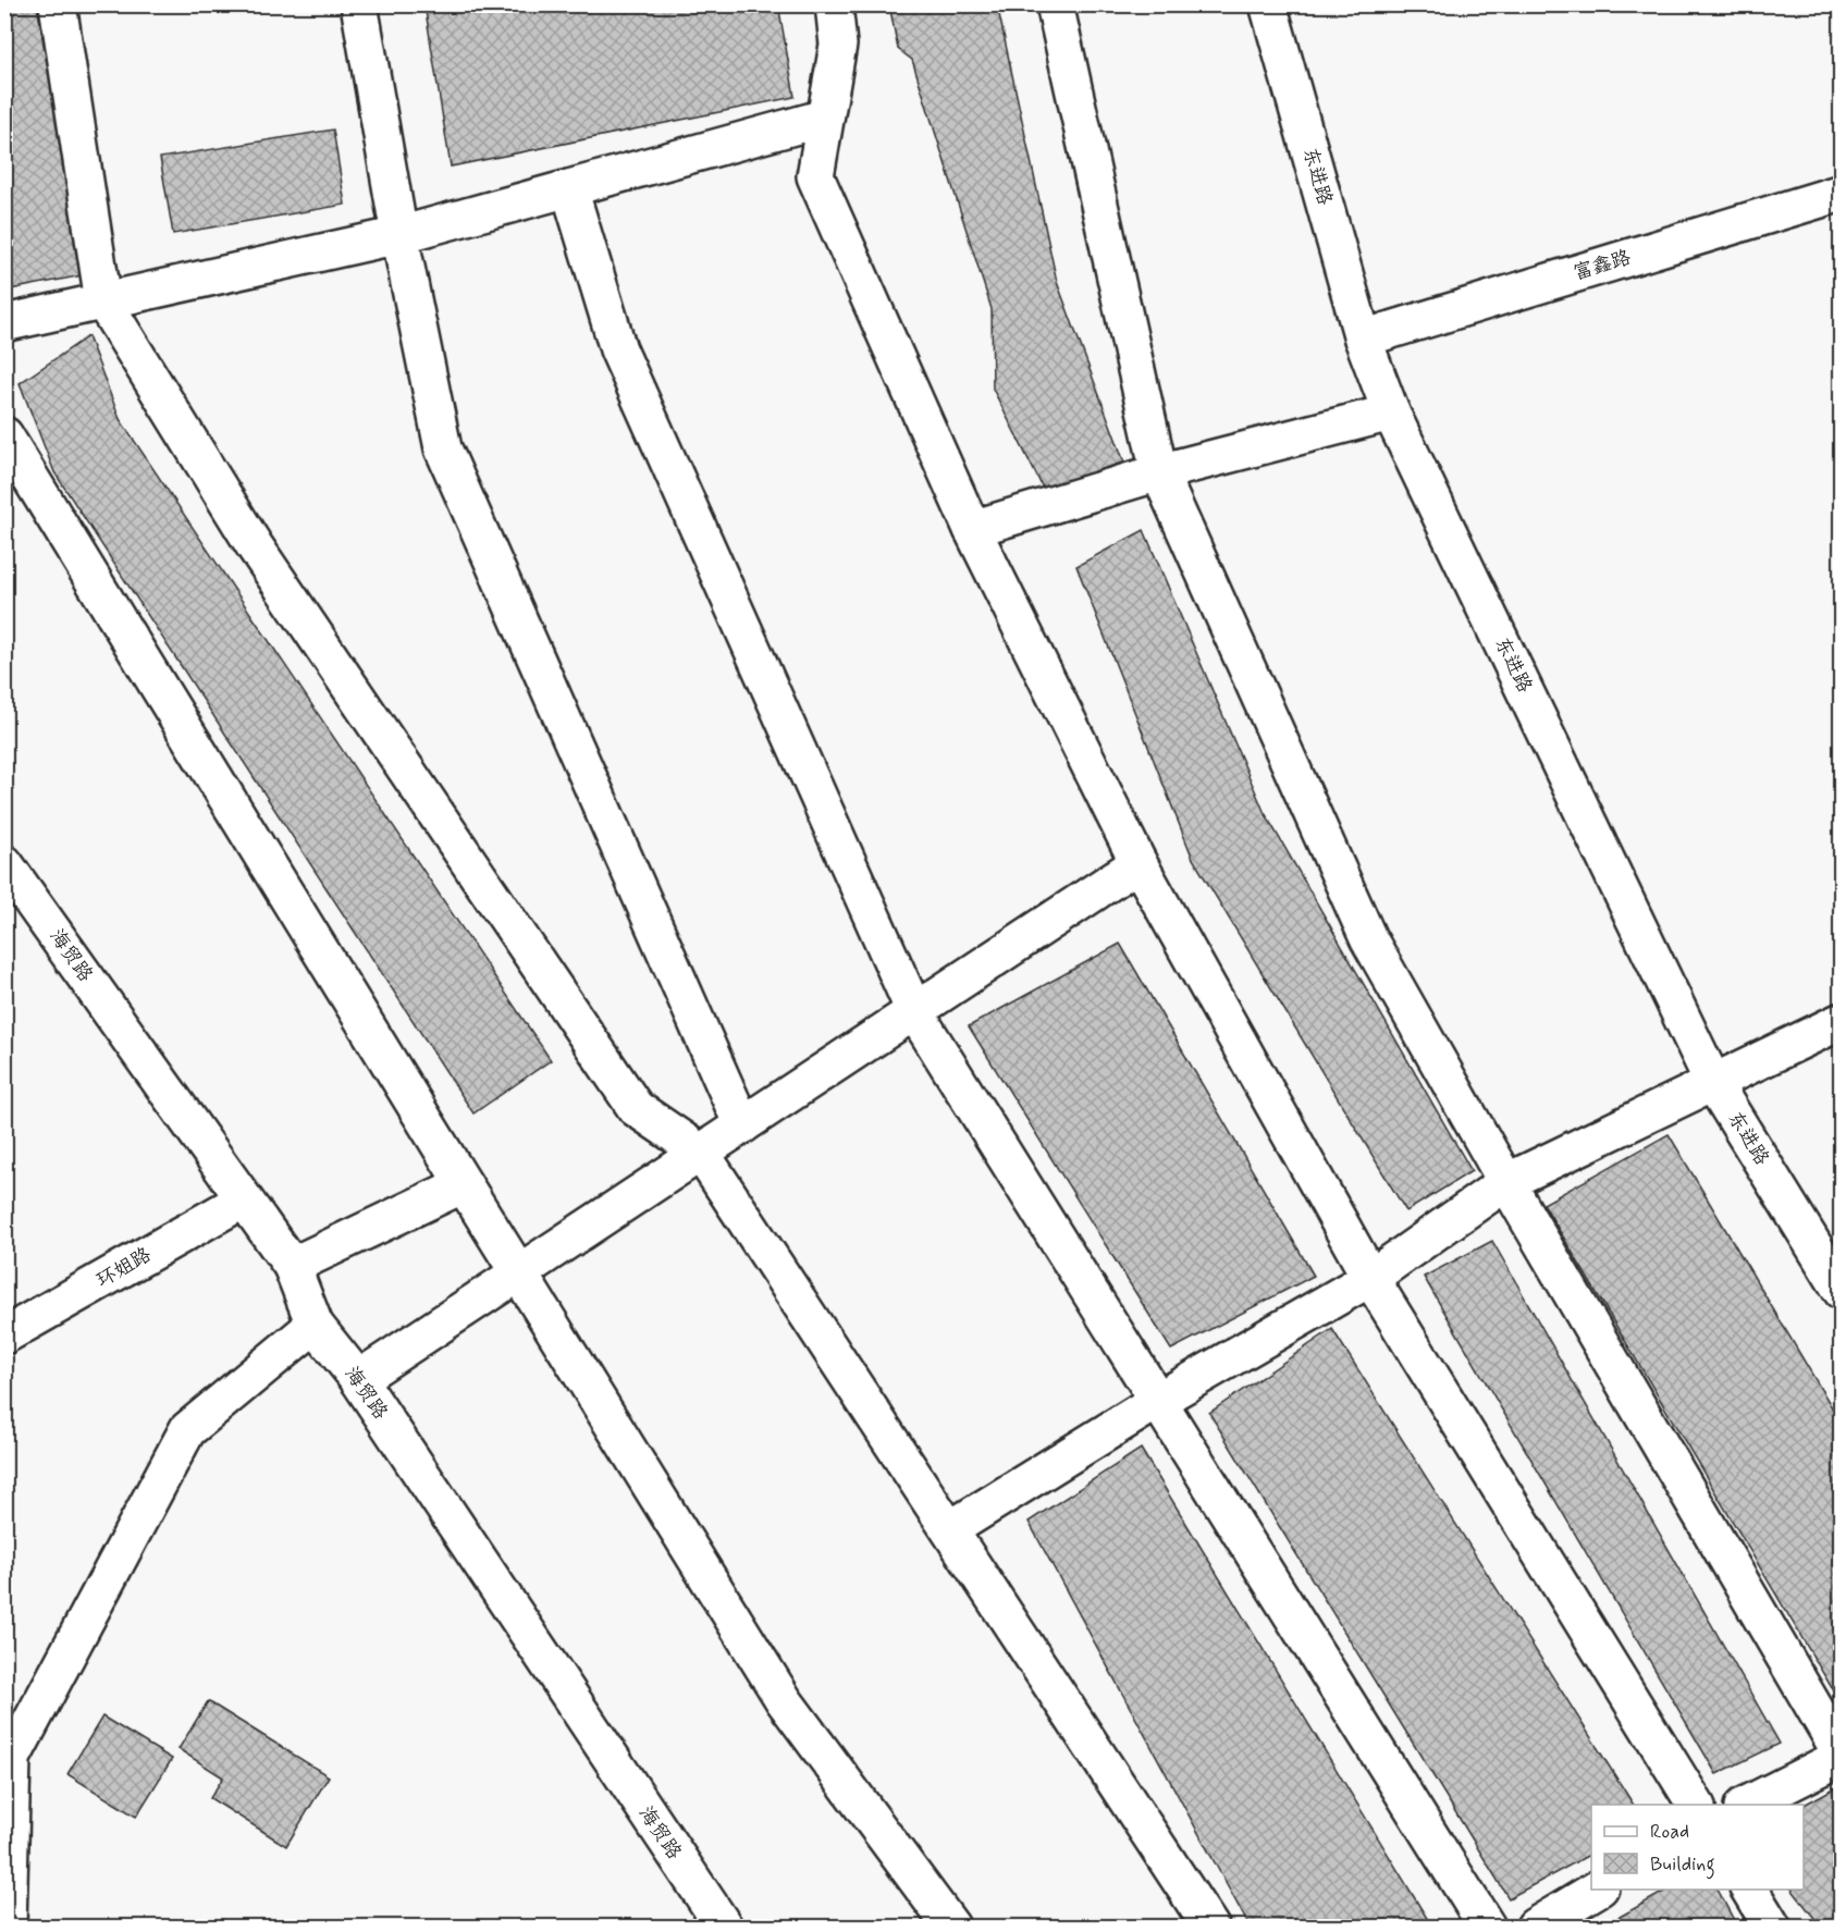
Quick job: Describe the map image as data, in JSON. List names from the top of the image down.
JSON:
{
  "streets": {
    "street": [
      "东进路",
      "富鑫路",
      "海贸路",
      "环姐路"
    ]
  },
  "crossings": [
    ["东进路", "富鑫路"],
    ["海贸路", "环姐路"]
  ],
  "legend": ["Road", "Building"]
}
